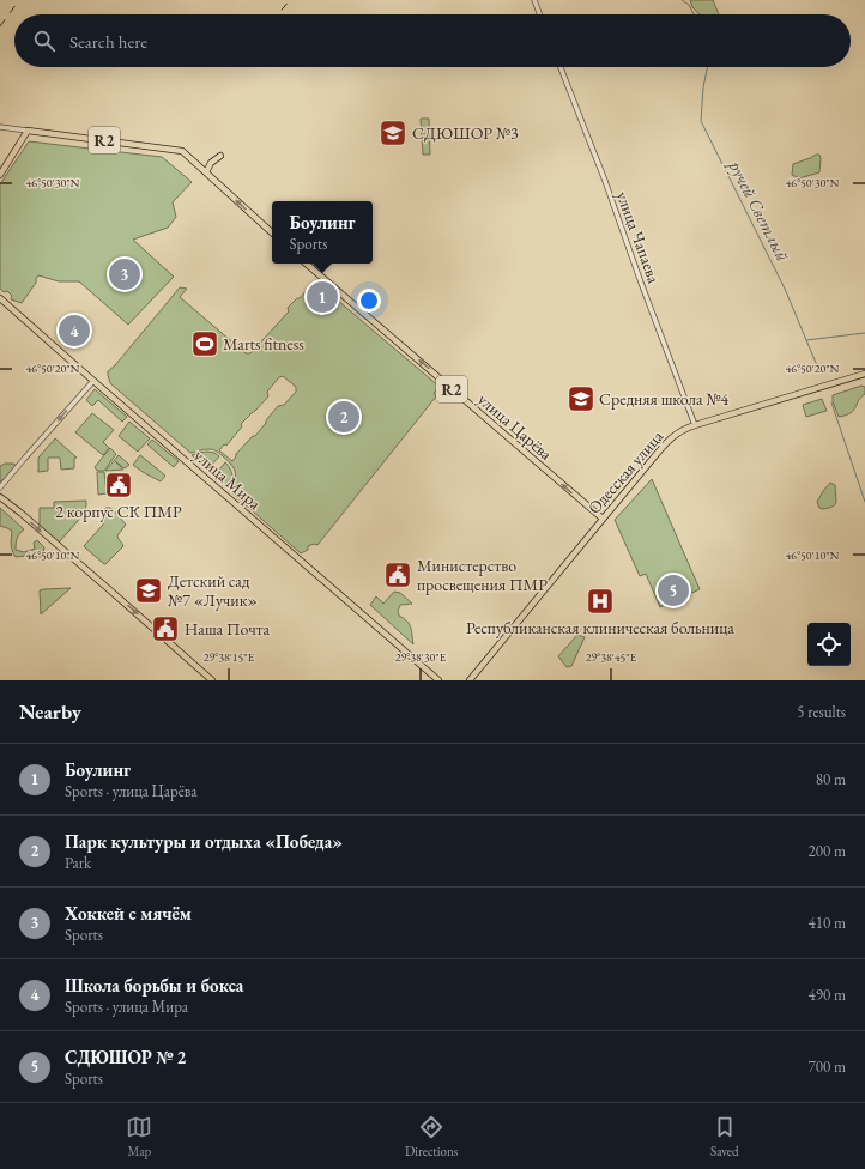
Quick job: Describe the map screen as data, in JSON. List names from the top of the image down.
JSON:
{
  "streets": {
    "main road": [
      "R2",
      "улица Царёва",
      "Одесская улица",
      "улица Мира"
    ],
    "street": ["улица Чапаева"]
  },
  "crossings": [
    ["улица Чапаева", "Одесская улица"],
    ["улица Царёва", "Одесская улица"]
  ],
  "one_way": ["улица Царёва"],
  "water": ["ручей Светлый"],
  "places": {
    "school or university": ["СДЮШОР №3", "Средняя школа №4", "Детский сад №7 «Лучик»"],
    "sports": ["Marts fitness"],
    "public building": ["2 корпус СК ПМР", "Министерство просвещения ПМР", "Наша Почта"],
    "hospital": ["Республиканская клиническая больница"]
  },
  "page": {
    "search": "Search here",
    "popup": ["Боулинг", "Sports"],
    "pins": [
      "3",
      "1",
      "4",
      "2",
      "5"
    ],
    "heading": ["Nearby", "5 results"],
    "list": [
      {
        "mark": "1",
        "name": "Боулинг",
        "note": "Sports · улица Царёва",
        "value": "80 m"
      },
      {
        "mark": "2",
        "name": "Парк культуры и отдыха «Победа»",
        "note": "Park",
        "value": "200 m"
      },
      {
        "mark": "3",
        "name": "Хоккей с мячём",
        "note": "Sports",
        "value": "410 m"
      },
      {
        "mark": "4",
        "name": "Школа борьбы и бокса",
        "note": "Sports · улица Мира",
        "value": "490 m"
      },
      {
        "mark": "5",
        "name": "СДЮШОР № 2",
        "note": "Sports",
        "value": "700 m"
      }
    ],
    "nav": ["Map", "Directions", "Saved"]
  },
  "coordinates": [
    "46°50'30\"N",
    "46°50'20\"N",
    "46°50'10\"N",
    "29°38'15\"E",
    "29°38'30\"E",
    "29°38'45\"E"
  ]
}
